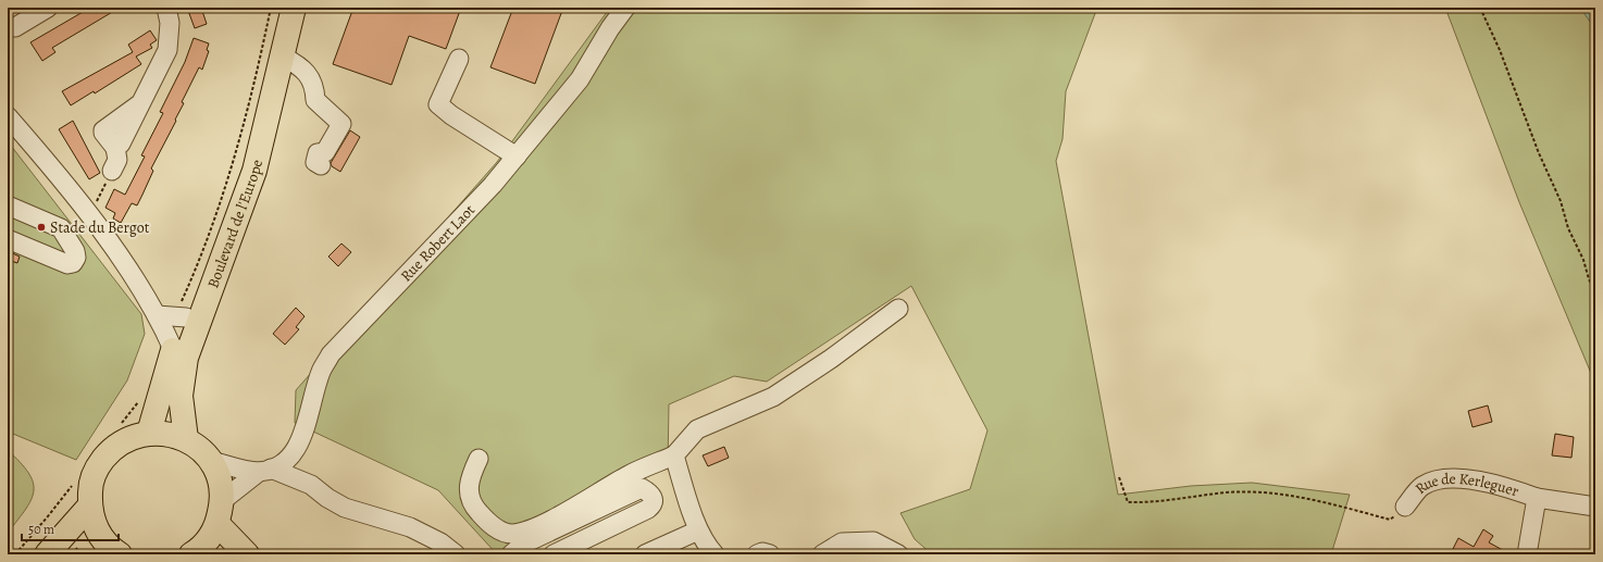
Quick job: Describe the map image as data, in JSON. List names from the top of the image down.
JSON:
{
  "streets": {
    "main road": ["Boulevard de l'Europe"],
    "street": ["Rue Robert Laot", "Rue de Kerleguer"]
  },
  "places": ["Stade du Bergot"],
  "scale_bar": "50 m"
}
